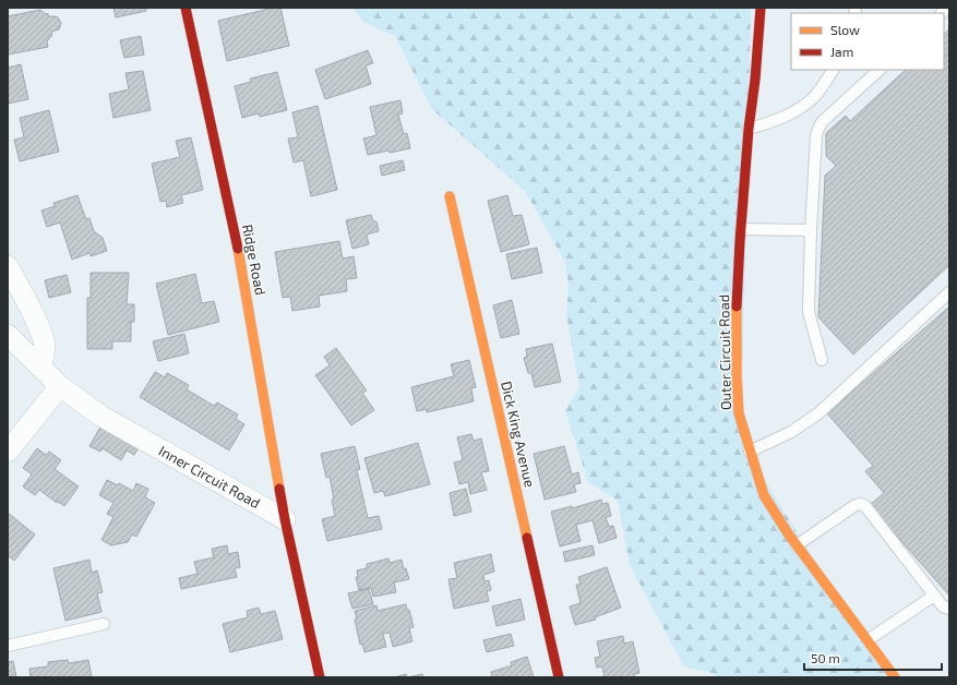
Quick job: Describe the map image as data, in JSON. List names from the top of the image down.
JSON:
{
  "streets": {
    "street": [
      "Ridge Road",
      "Outer Circuit Road",
      "Dick King Avenue",
      "Inner Circuit Road"
    ]
  },
  "crossings": [
    ["Ridge Road", "Inner Circuit Road"]
  ],
  "legend": ["Slow", "Jam"],
  "scale_bar": "50 m"
}
